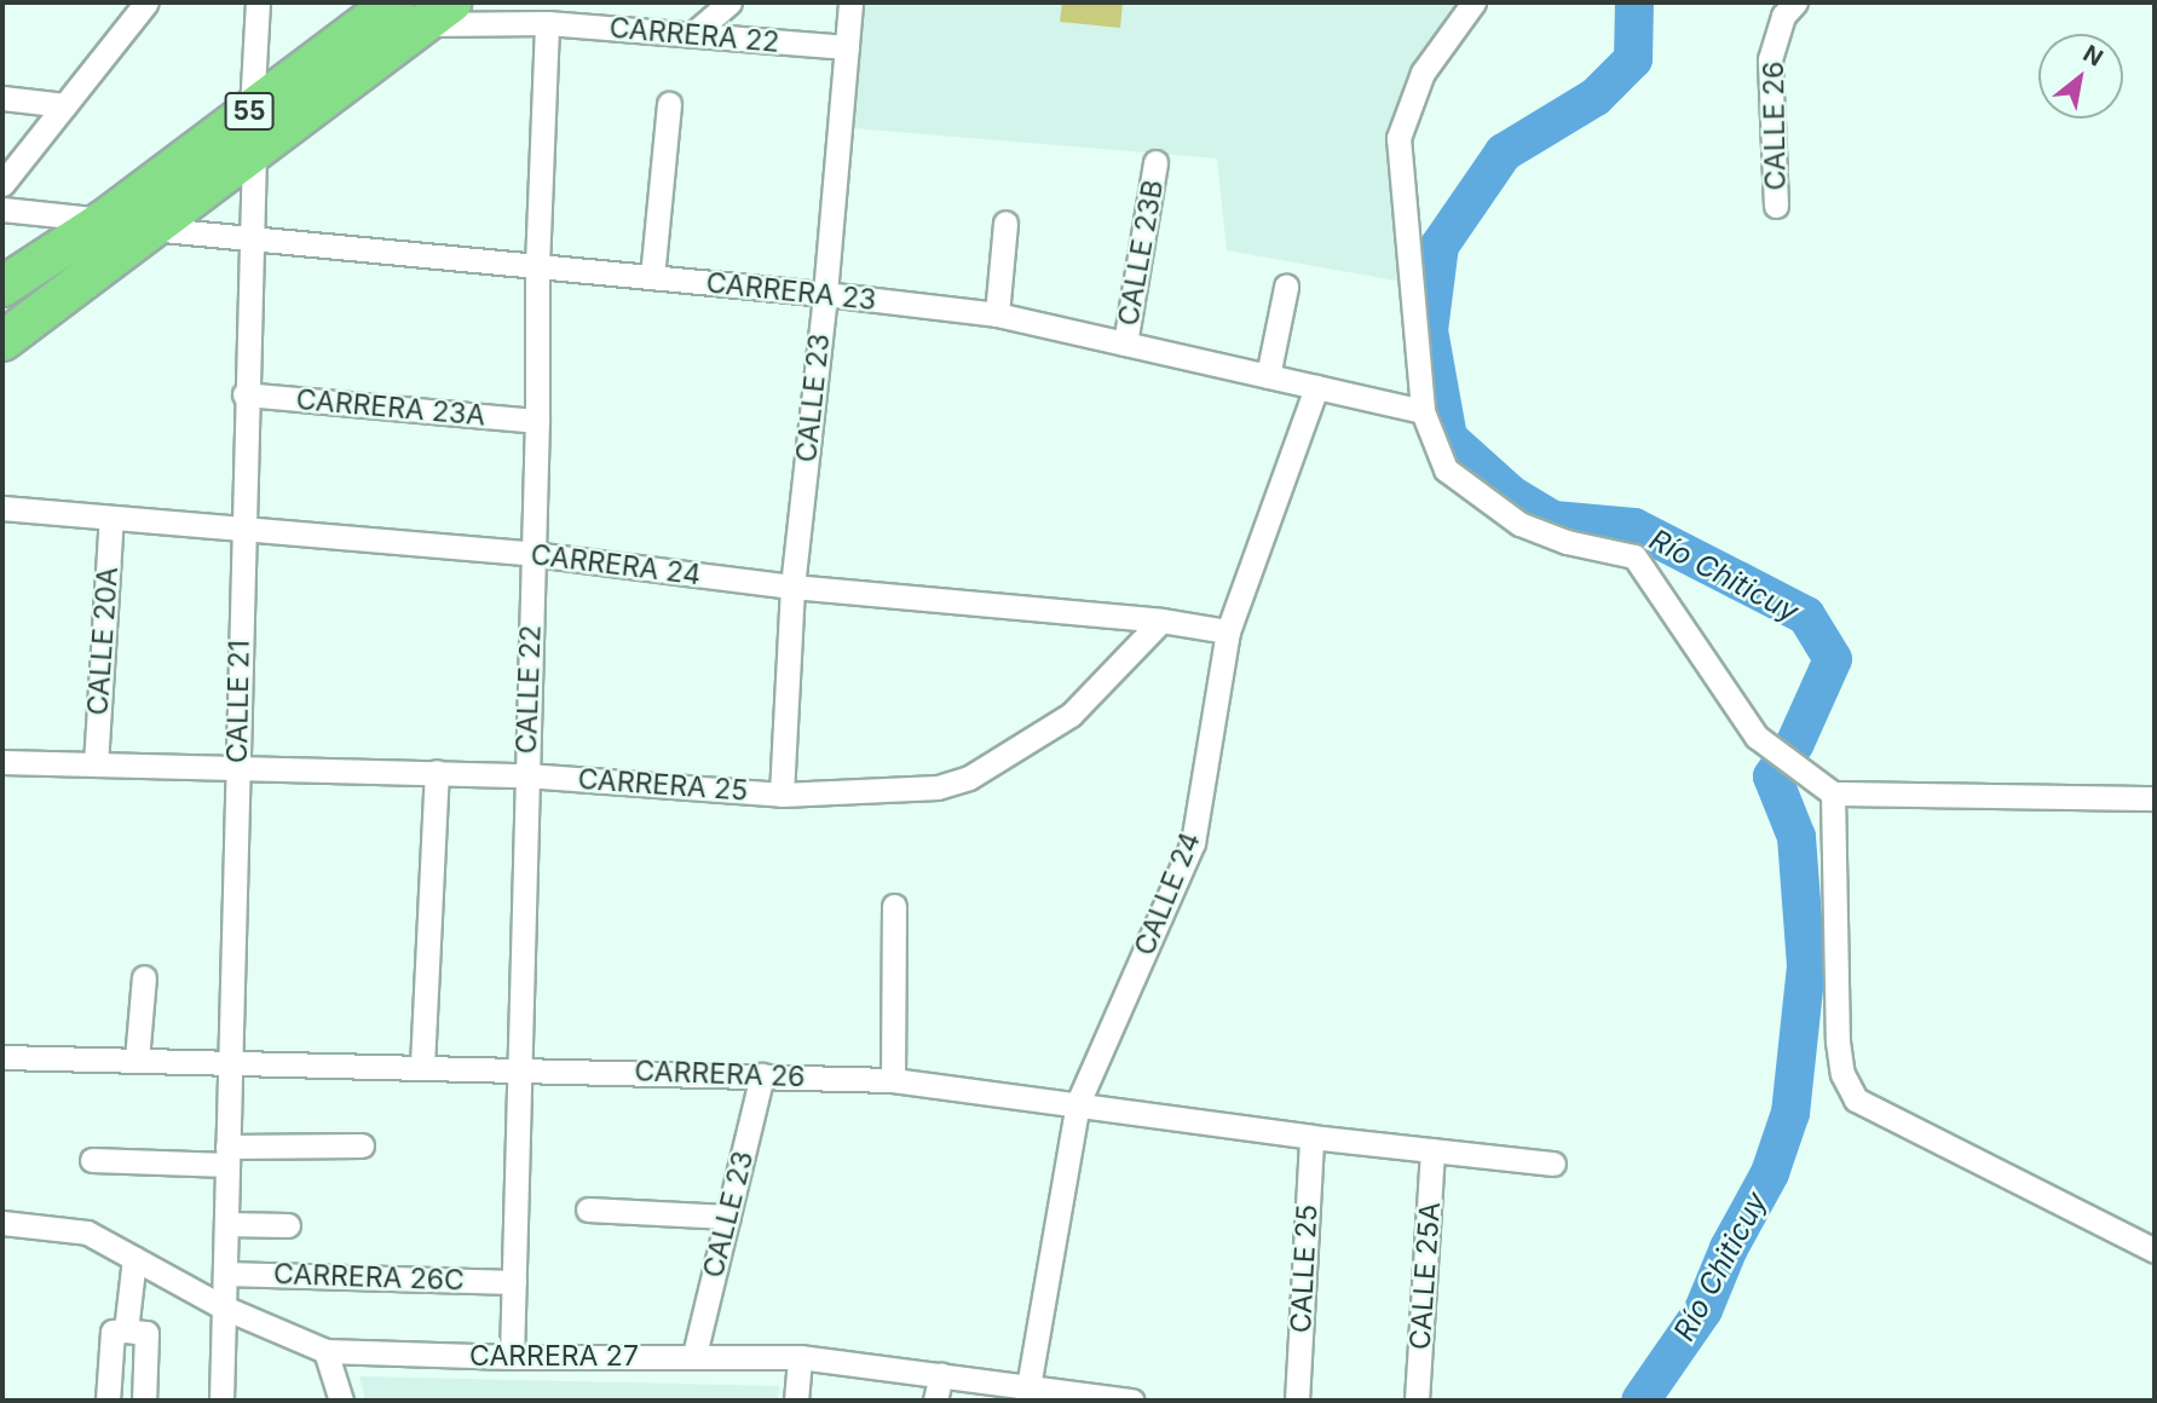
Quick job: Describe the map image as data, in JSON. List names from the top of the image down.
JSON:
{
  "streets": {
    "highway": ["55"],
    "street": [
      "CARRERA 22",
      "CALLE 26",
      "CALLE 23B",
      "CARRERA 23",
      "CALLE 23",
      "CARRERA 23A",
      "CARRERA 24",
      "CALLE 20A",
      "CALLE 22",
      "CALLE 21",
      "CARRERA 25",
      "CALLE 24",
      "CARRERA 26",
      "CALLE 25",
      "CALLE 25A",
      "CARRERA 26C",
      "CARRERA 27"
    ]
  },
  "crossings": [
    ["CARRERA 22", "55"],
    ["CARRERA 22", "CALLE 23"],
    ["CARRERA 22", "CALLE 22"],
    ["55", "CARRERA 23"],
    ["55", "CALLE 21"],
    ["CALLE 23B", "CARRERA 23"],
    ["CARRERA 23", "CALLE 23"],
    ["CARRERA 23", "CALLE 22"],
    ["CARRERA 23", "CALLE 21"],
    ["CARRERA 23", "CALLE 24"],
    ["CALLE 23", "CARRERA 24"],
    ["CALLE 23", "CARRERA 25"],
    ["CALLE 23", "CARRERA 26"],
    ["CALLE 23", "CARRERA 27"],
    ["CARRERA 23A", "CALLE 22"],
    ["CARRERA 23A", "CALLE 21"],
    ["CARRERA 24", "CALLE 20A"],
    ["CARRERA 24", "CALLE 22"],
    ["CARRERA 24", "CALLE 21"],
    ["CARRERA 24", "CARRERA 25"],
    ["CARRERA 24", "CALLE 24"],
    ["CALLE 20A", "CARRERA 25"],
    ["CALLE 22", "CARRERA 25"],
    ["CALLE 22", "CARRERA 26"],
    ["CALLE 22", "CARRERA 26C"],
    ["CALLE 22", "CARRERA 27"],
    ["CALLE 21", "CARRERA 25"],
    ["CALLE 21", "CARRERA 26"],
    ["CALLE 21", "CARRERA 26C"],
    ["CALLE 21", "CARRERA 27"],
    ["CALLE 24", "CARRERA 26"],
    ["CALLE 24", "CARRERA 27"],
    ["CARRERA 26", "CALLE 25"],
    ["CARRERA 26", "CALLE 25A"]
  ],
  "water": ["Río Chiticuy"],
  "north": "top right"
}
